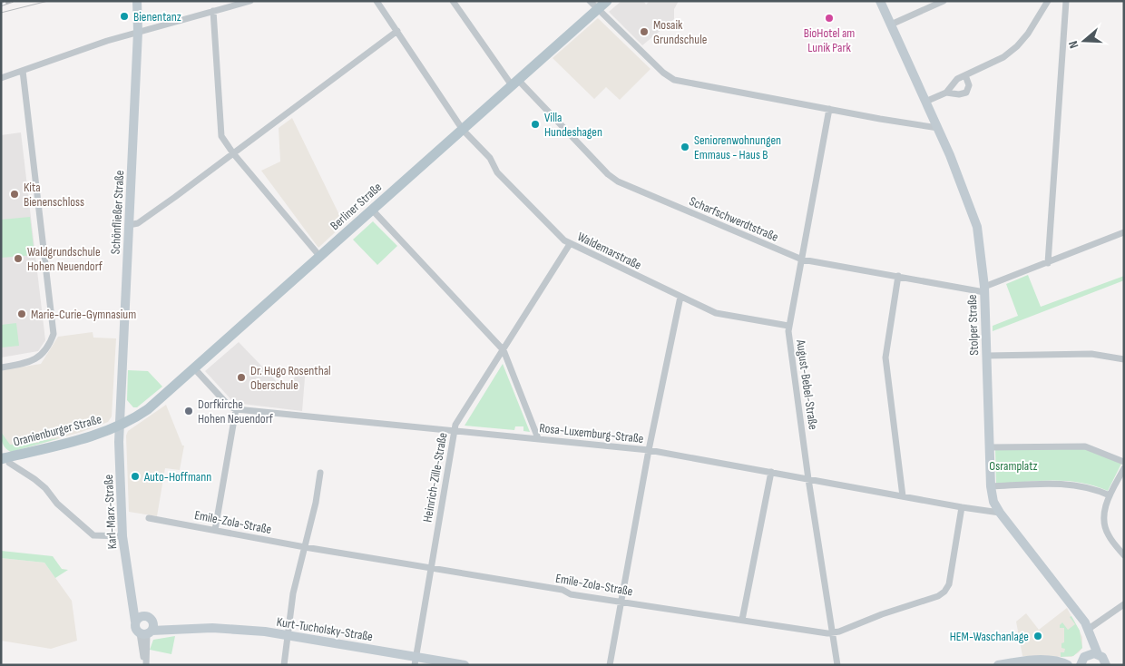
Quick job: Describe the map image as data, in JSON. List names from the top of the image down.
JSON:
{
  "streets": {
    "main road": [
      "Berliner Straße",
      "Schönfließer Straße",
      "Stolper Straße",
      "Oranienburger Straße",
      "Karl-Marx-Straße",
      "Kurt-Tucholsky-Straße"
    ],
    "street": [
      "Scharfschwerdtstraße",
      "Waldemarstraße",
      "August-Bebel-Straße",
      "Rosa-Luxemburg-Straße",
      "Heinrich-Zille-Straße",
      "Emile-Zola-Straße"
    ]
  },
  "crossings": [
    ["Berliner Straße", "Schönfließer Straße"],
    ["Berliner Straße", "Scharfschwerdtstraße"],
    ["Berliner Straße", "Waldemarstraße"],
    ["Berliner Straße", "Oranienburger Straße"],
    ["Berliner Straße", "Karl-Marx-Straße"],
    ["Schönfließer Straße", "Oranienburger Straße"],
    ["Schönfließer Straße", "Karl-Marx-Straße"],
    ["Scharfschwerdtstraße", "Stolper Straße"],
    ["Scharfschwerdtstraße", "August-Bebel-Straße"],
    ["Waldemarstraße", "August-Bebel-Straße"],
    ["Waldemarstraße", "Heinrich-Zille-Straße"],
    ["Stolper Straße", "Rosa-Luxemburg-Straße"],
    ["August-Bebel-Straße", "Rosa-Luxemburg-Straße"],
    ["August-Bebel-Straße", "Emile-Zola-Straße"],
    ["Oranienburger Straße", "Karl-Marx-Straße"],
    ["Rosa-Luxemburg-Straße", "Heinrich-Zille-Straße"],
    ["Rosa-Luxemburg-Straße", "Emile-Zola-Straße"],
    ["Heinrich-Zille-Straße", "Emile-Zola-Straße"],
    ["Heinrich-Zille-Straße", "Kurt-Tucholsky-Straße"],
    ["Karl-Marx-Straße", "Kurt-Tucholsky-Straße"]
  ],
  "parks": ["Osramplatz"],
  "places": [
    "Bienentanz",
    "BioHotel am Lunik Park",
    "Mosaik Grundschule",
    "Villa Hundeshagen",
    "Seniorenwohnungen Emmaus - Haus B",
    "Kita Bienenschloss",
    "Waldgrundschule Hohen Neuendorf",
    "Marie-Curie-Gymnasium",
    "Dr. Hugo Rosenthal Oberschule",
    "Dorfkirche Hohen Neuendorf",
    "Auto-Hoffmann",
    "HEM-Waschanlage"
  ],
  "north": "left"
}
